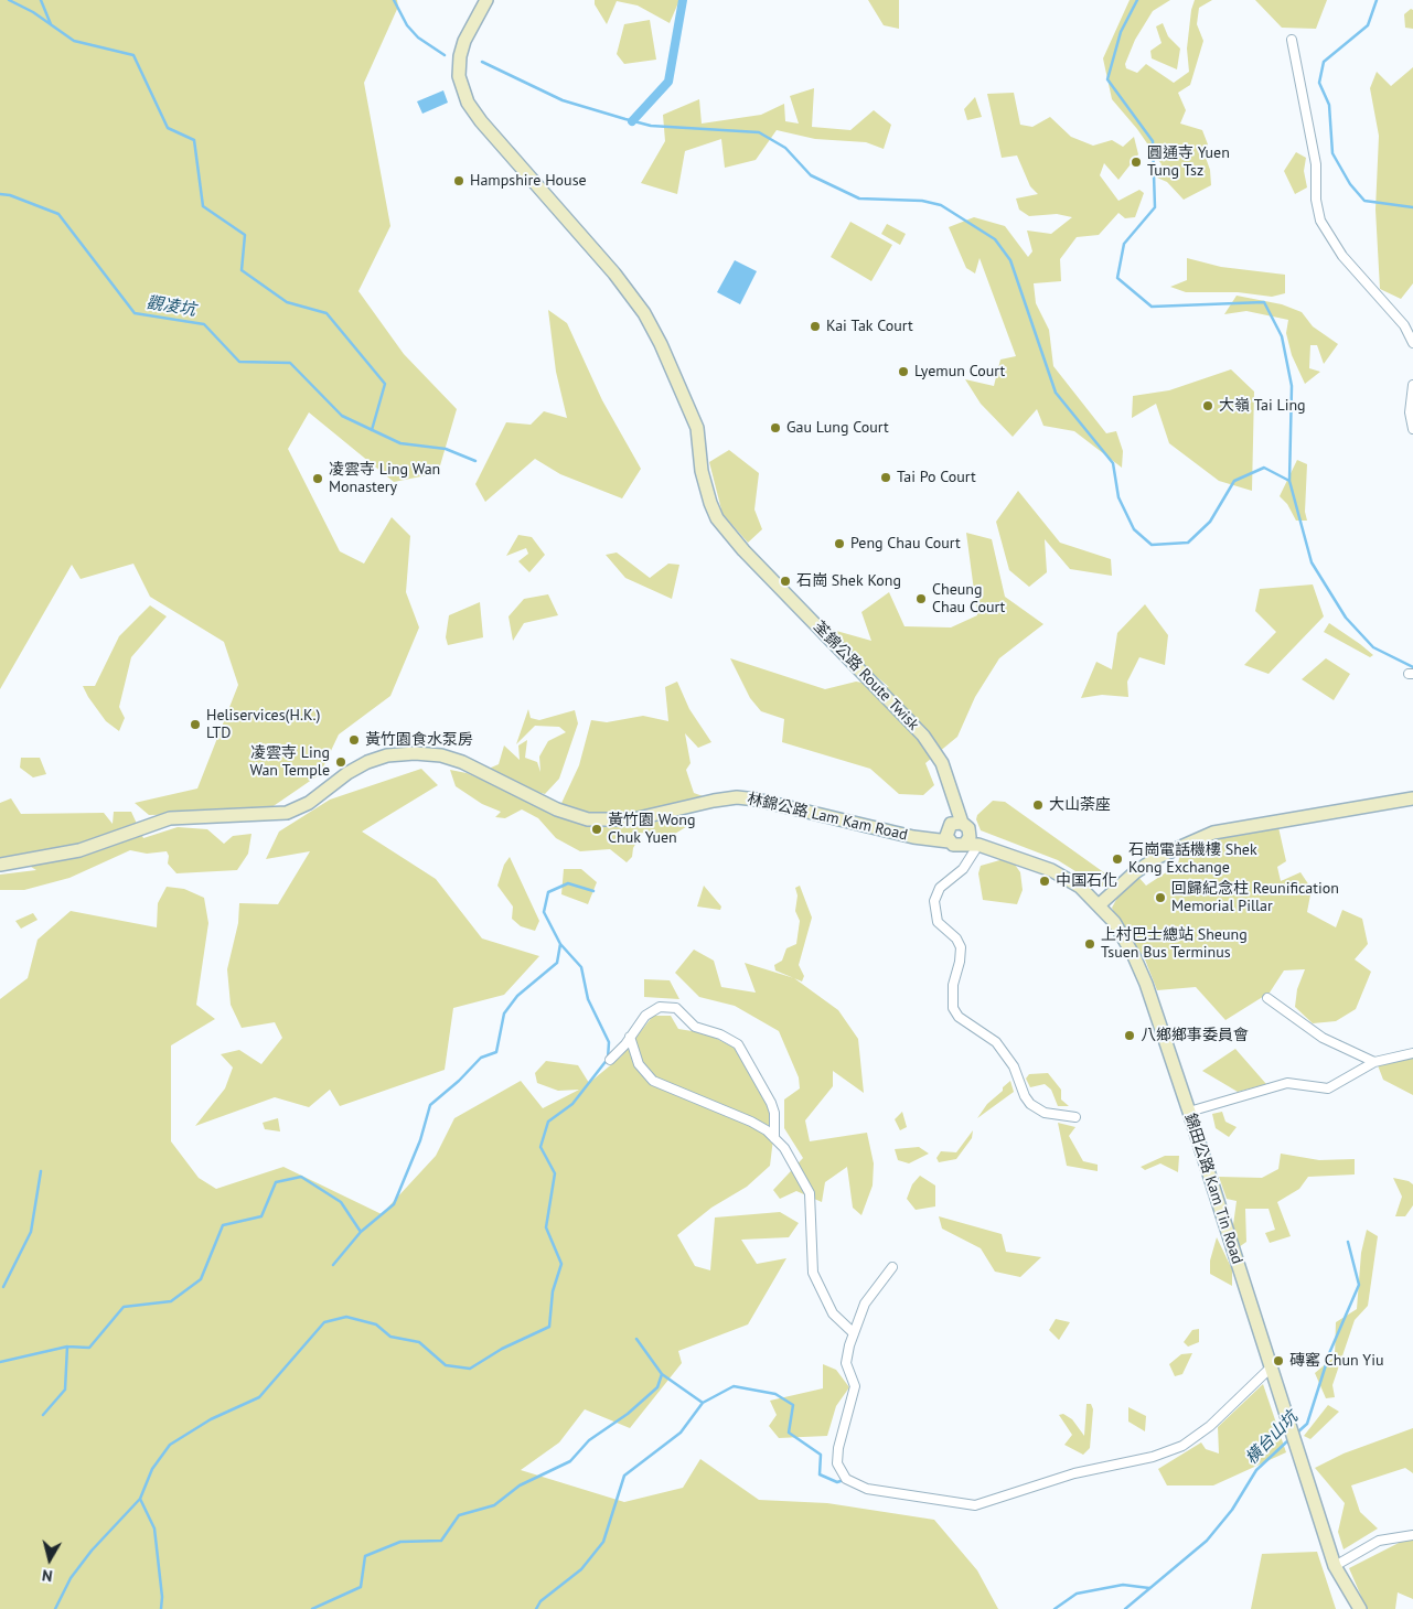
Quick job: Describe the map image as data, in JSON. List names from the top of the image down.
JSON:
{
  "streets": {
    "main road": ["荃錦公路 Route Twisk", "林錦公路 Lam Kam Road", "錦田公路 Kam Tin Road"]
  },
  "crossings": [
    ["荃錦公路 Route Twisk", "林錦公路 Lam Kam Road"],
    ["荃錦公路 Route Twisk", "錦田公路 Kam Tin Road"],
    ["林錦公路 Lam Kam Road", "錦田公路 Kam Tin Road"]
  ],
  "water": ["觀凌坑", "橫台山坑"],
  "places": [
    "圓通寺 Yuen Tung Tsz",
    "Hampshire House",
    "Kai Tak Court",
    "Lyemun Court",
    "大嶺 Tai Ling",
    "Gau Lung Court",
    "Tai Po Court",
    "凌雲寺 Ling Wan Monastery",
    "Peng Chau Court",
    "石崗 Shek Kong",
    "Cheung Chau Court",
    "Heliservices(H.K.) LTD",
    "黃竹園食水泵房",
    "凌雲寺 Ling Wan Temple",
    "大山荼座",
    "黃竹園 Wong Chuk Yuen",
    "石崗電話機樓 Shek Kong Exchange",
    "中国石化",
    "回歸紀念柱 Reunification Memorial Pillar",
    "上村巴士總站 Sheung Tsuen Bus Terminus",
    "八鄉鄉事委員會",
    "磚窰 Chun Yiu"
  ],
  "north": "bottom"
}
